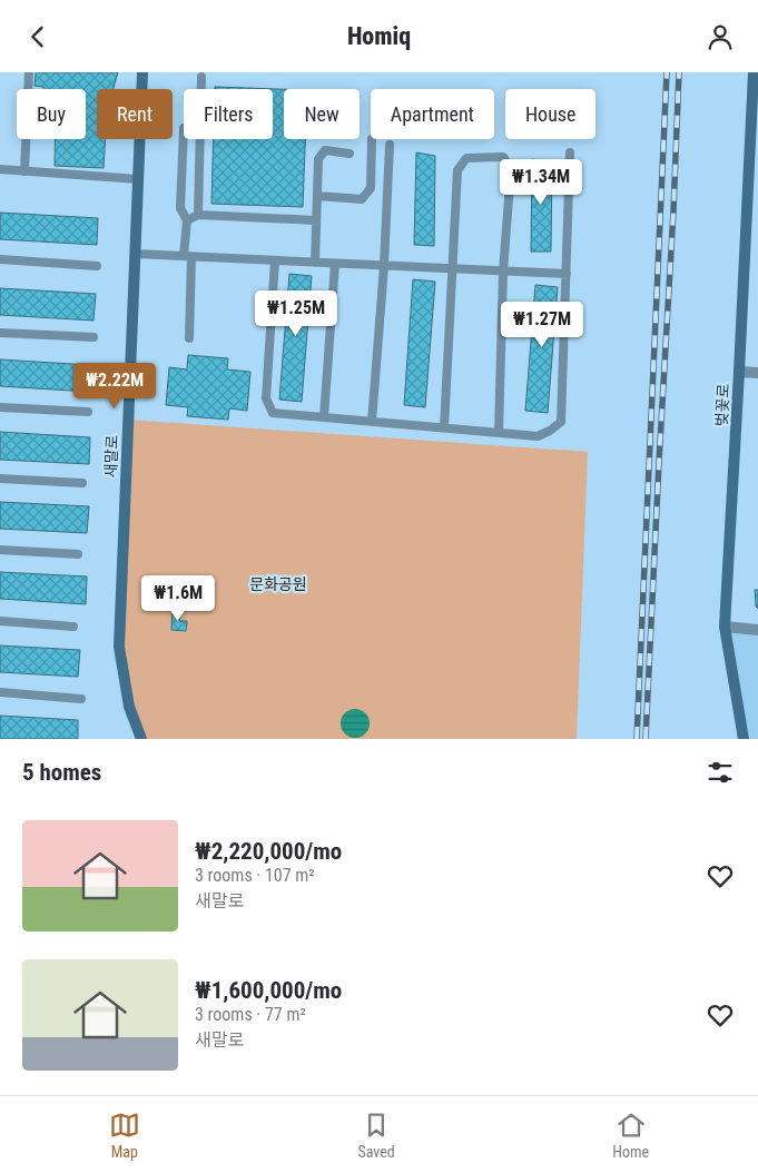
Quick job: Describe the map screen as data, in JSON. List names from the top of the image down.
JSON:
{
  "streets": {
    "street": ["벚꽃로", "새말로"]
  },
  "parks": ["문화공원"],
  "page": {
    "header": "Homiq",
    "chip": [
      "Buy",
      "Rent",
      "Filters",
      "New",
      "Apartment",
      "House"
    ],
    "price": [
      "₩1.34M",
      "₩1.25M",
      "₩1.27M",
      "₩2.22M",
      "₩1.6M"
    ],
    "heading": "5 homes",
    "list": [
      {
        "name": "₩2,220,000/mo",
        "note": "3 rooms · 107 m² · 새말로"
      },
      {
        "name": "₩1,600,000/mo",
        "note": "3 rooms · 77 m² · 새말로"
      }
    ],
    "tabs": ["Map", "Saved", "Home"]
  }
}
